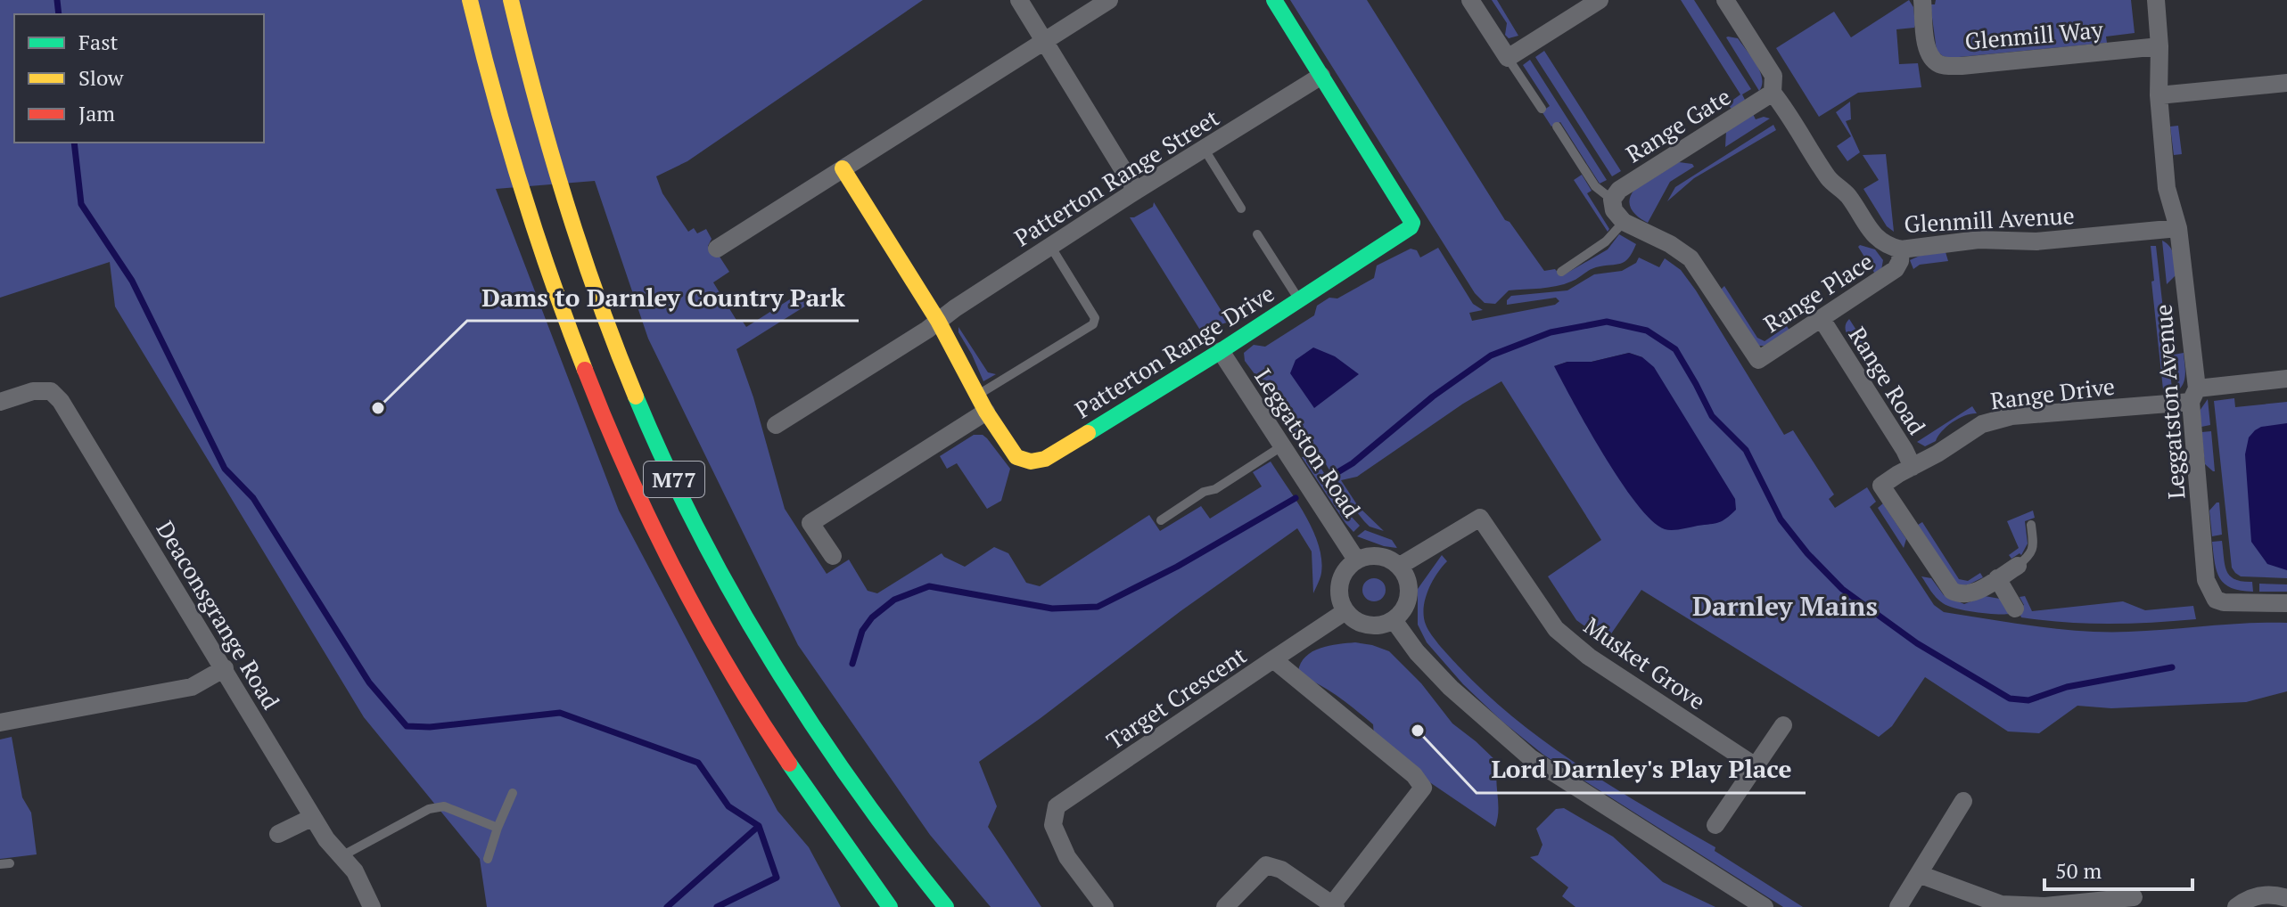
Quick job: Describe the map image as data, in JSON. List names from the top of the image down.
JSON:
{
  "streets": {
    "main road": ["Patterton Range Drive", "M77"],
    "street": [
      "Glenmill Way",
      "Range Gate",
      "Patterton Range Street",
      "Glenmill Avenue",
      "Range Place",
      "Range Road",
      "Range Drive",
      "Leggatston Avenue",
      "Leggatston Road",
      "Deaconsgrange Road",
      "Musket Grove",
      "Target Crescent"
    ]
  },
  "crossings": [
    ["Glenmill Way", "Leggatston Avenue"],
    ["Range Gate", "Glenmill Avenue"],
    ["Patterton Range Street", "Patterton Range Drive"],
    ["Glenmill Avenue", "Range Place"],
    ["Glenmill Avenue", "Leggatston Avenue"],
    ["Range Place", "Range Road"],
    ["Patterton Range Drive", "Leggatston Road"],
    ["Range Road", "Range Drive"],
    ["Range Drive", "Leggatston Avenue"],
    ["Leggatston Road", "Musket Grove"]
  ],
  "districts": ["Darnley Mains"],
  "places": ["Dams to Darnley Country Park", "Lord Darnley's Play Place"],
  "legend": ["Fast", "Slow", "Jam"],
  "scale_bar": "50 m"
}
